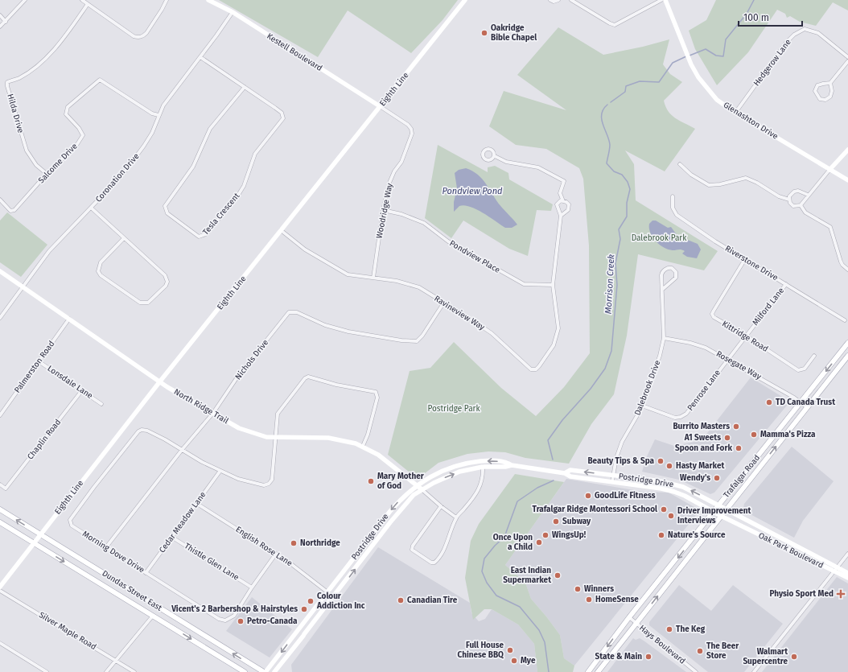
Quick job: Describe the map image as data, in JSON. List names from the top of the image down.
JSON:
{
  "streets": {
    "main road": ["Trafalgar Road", "Dundas Street East"],
    "street": [
      "Kestell Boulevard",
      "Hedgerow Lane",
      "Eighth Line",
      "Hilda Drive",
      "Glenashton Drive",
      "Salcome Drive",
      "Coronation Drive",
      "Woodridge Way",
      "Tesla Crescent",
      "Pondview Place",
      "Riverstone Drive",
      "Milford Lane",
      "Ravineview Way",
      "Kittridge Road",
      "Nichols Drive",
      "Rosegate Way",
      "Palmerston Road",
      "Lonsdale Lane",
      "Dalebrook Drive",
      "Penrose Lane",
      "North Ridge Trail",
      "Chaplin Road",
      "Postridge Drive",
      "Cedar Meadow Lane",
      "English Rose Lane",
      "Oak Park Boulevard",
      "Morning Dove Drive",
      "Thistle Glen Lane",
      "Silver Maple Road",
      "Hays Boulevard"
    ]
  },
  "crossings": [
    ["Kestell Boulevard", "Eighth Line"],
    ["Kestell Boulevard", "Coronation Drive"],
    ["Kestell Boulevard", "Woodridge Way"],
    ["Hedgerow Lane", "Glenashton Drive"],
    ["Eighth Line", "Woodridge Way"],
    ["Eighth Line", "Ravineview Way"],
    ["Eighth Line", "North Ridge Trail"],
    ["Eighth Line", "Dundas Street East"],
    ["Hilda Drive", "Salcome Drive"],
    ["Salcome Drive", "Coronation Drive"],
    ["Coronation Drive", "Tesla Crescent"],
    ["Coronation Drive", "North Ridge Trail"],
    ["Woodridge Way", "Pondview Place"],
    ["Woodridge Way", "Ravineview Way"],
    ["Pondview Place", "Ravineview Way"],
    ["Riverstone Drive", "Milford Lane"],
    ["Riverstone Drive", "Kittridge Road"],
    ["Milford Lane", "Kittridge Road"],
    ["Milford Lane", "Rosegate Way"],
    ["Milford Lane", "Penrose Lane"],
    ["Ravineview Way", "Nichols Drive"],
    ["Nichols Drive", "North Ridge Trail"],
    ["Nichols Drive", "Morning Dove Drive"],
    ["Rosegate Way", "Dalebrook Drive"],
    ["Rosegate Way", "Penrose Lane"],
    ["Rosegate Way", "Trafalgar Road"],
    ["Palmerston Road", "Lonsdale Lane"],
    ["Palmerston Road", "North Ridge Trail"],
    ["Lonsdale Lane", "Chaplin Road"],
    ["Dalebrook Drive", "Penrose Lane"],
    ["Dalebrook Drive", "Postridge Drive"],
    ["North Ridge Trail", "Postridge Drive"],
    ["Trafalgar Road", "Postridge Drive"],
    ["Trafalgar Road", "Oak Park Boulevard"],
    ["Trafalgar Road", "Hays Boulevard"],
    ["Postridge Drive", "English Rose Lane"],
    ["Postridge Drive", "Oak Park Boulevard"],
    ["Postridge Drive", "Dundas Street East"],
    ["Cedar Meadow Lane", "English Rose Lane"],
    ["Cedar Meadow Lane", "Morning Dove Drive"],
    ["Cedar Meadow Lane", "Thistle Glen Lane"],
    ["English Rose Lane", "Morning Dove Drive"],
    ["Morning Dove Drive", "Thistle Glen Lane"]
  ],
  "water": ["Pondview Pond", "Morrison Creek"],
  "parks": ["Dalebrook Park", "Postridge Park"],
  "places": {
    "other": [
      "Oakridge Bible Chapel",
      "TD Canada Trust",
      "Burrito Masters",
      "Mamma's Pizza",
      "A1 Sweets",
      "Spoon and Fork",
      "Beauty Tips & Spa",
      "Hasty Market",
      "Wendy's",
      "Mary Mother of God",
      "GoodLife Fitness",
      "Trafalgar Ridge Montessori School",
      "Driver Improvement Interviews",
      "Subway",
      "WingsUp!",
      "Nature's Source",
      "Once Upon a Child",
      "Northridge",
      "East Indian Supermarket",
      "Winners",
      "HomeSense",
      "Canadian Tire",
      "Colour Addiction Inc",
      "Vicent's 2 Barbershop & Hairstyles",
      "Petro-Canada",
      "The Keg",
      "Full House Chinese BBQ",
      "The Beer Store",
      "State & Main",
      "Walmart Supercentre",
      "Mye"
    ],
    "health": ["Physio Sport Med"]
  },
  "scale_bar": "100 m"
}
